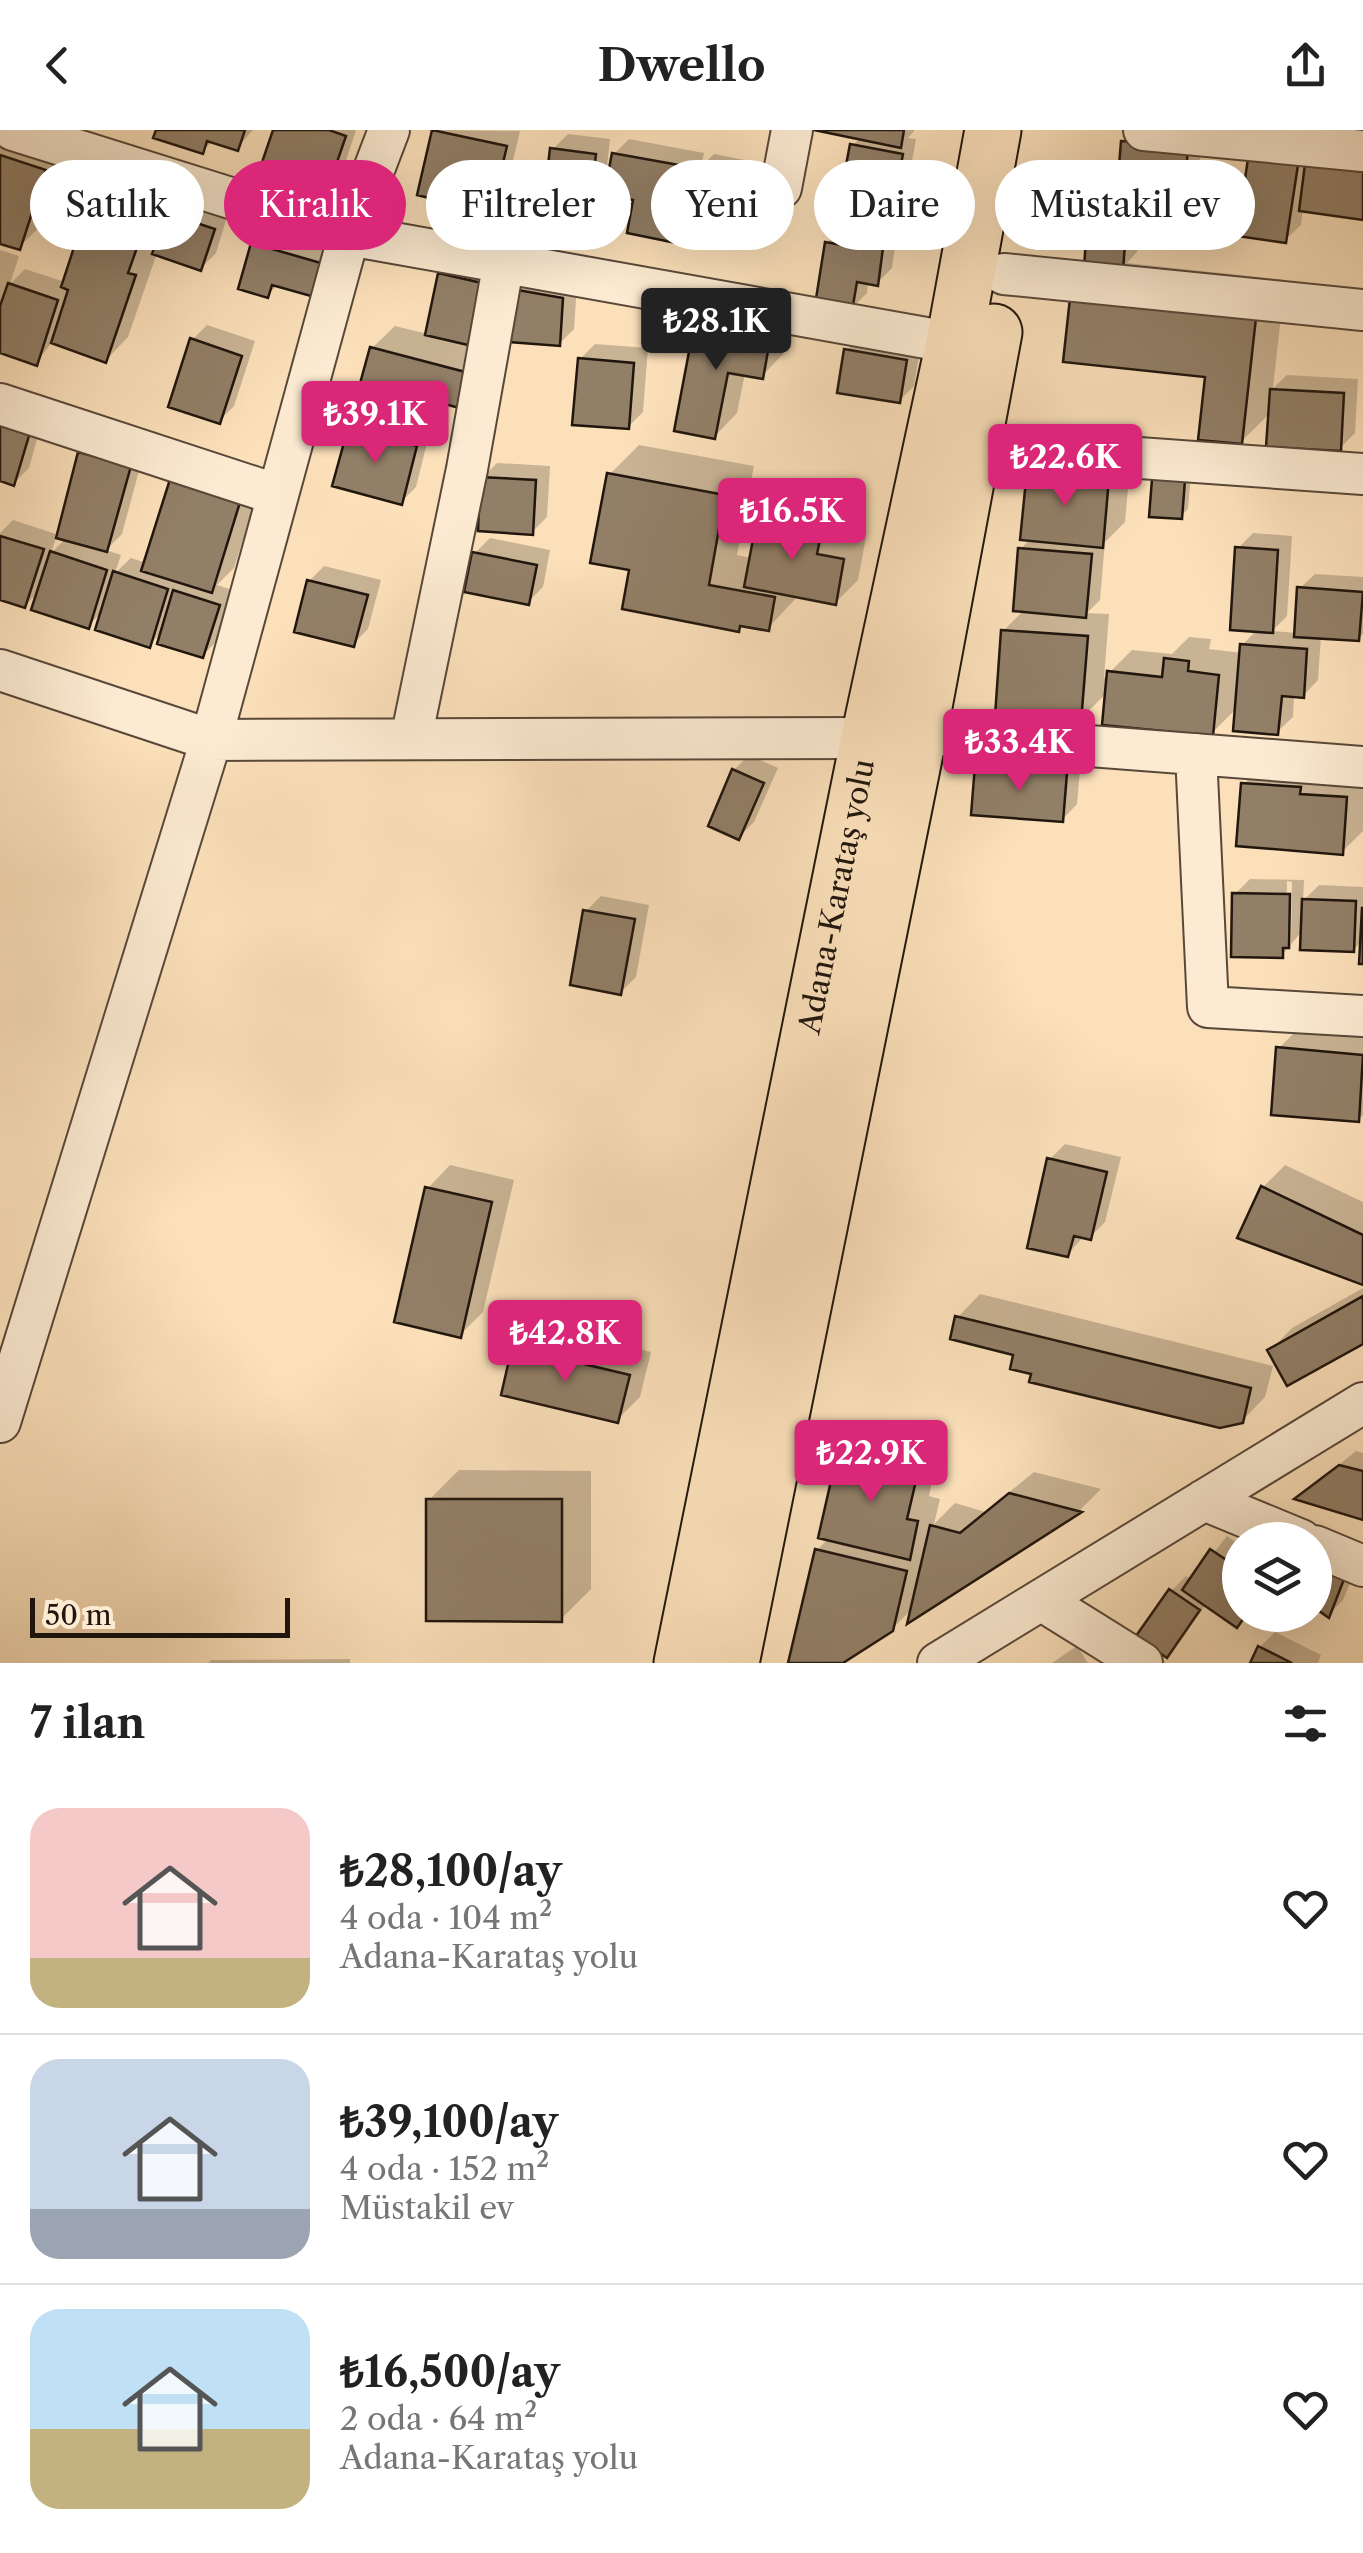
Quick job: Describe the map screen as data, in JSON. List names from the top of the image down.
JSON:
{
  "streets": {
    "main road": ["Adana-Karataş yolu"]
  },
  "scale_bar": "50 m",
  "page": {
    "header": "Dwello",
    "chip": [
      "Satılık",
      "Kiralık",
      "Filtreler",
      "Yeni",
      "Daire",
      "Müstakil ev"
    ],
    "price": [
      "₺28.1K",
      "₺39.1K",
      "₺22.6K",
      "₺16.5K",
      "₺33.4K",
      "₺42.8K",
      "₺22.9K"
    ],
    "scale": "50 m",
    "heading": "7 ilan",
    "list": [
      {
        "name": "₺28,100/ay",
        "note": "4 oda · 104 m² · Adana-Karataş yolu"
      },
      {
        "name": "₺39,100/ay",
        "note": "4 oda · 152 m² · Müstakil ev"
      },
      {
        "name": "₺16,500/ay",
        "note": "2 oda · 64 m² · Adana-Karataş yolu"
      }
    ]
  }
}
